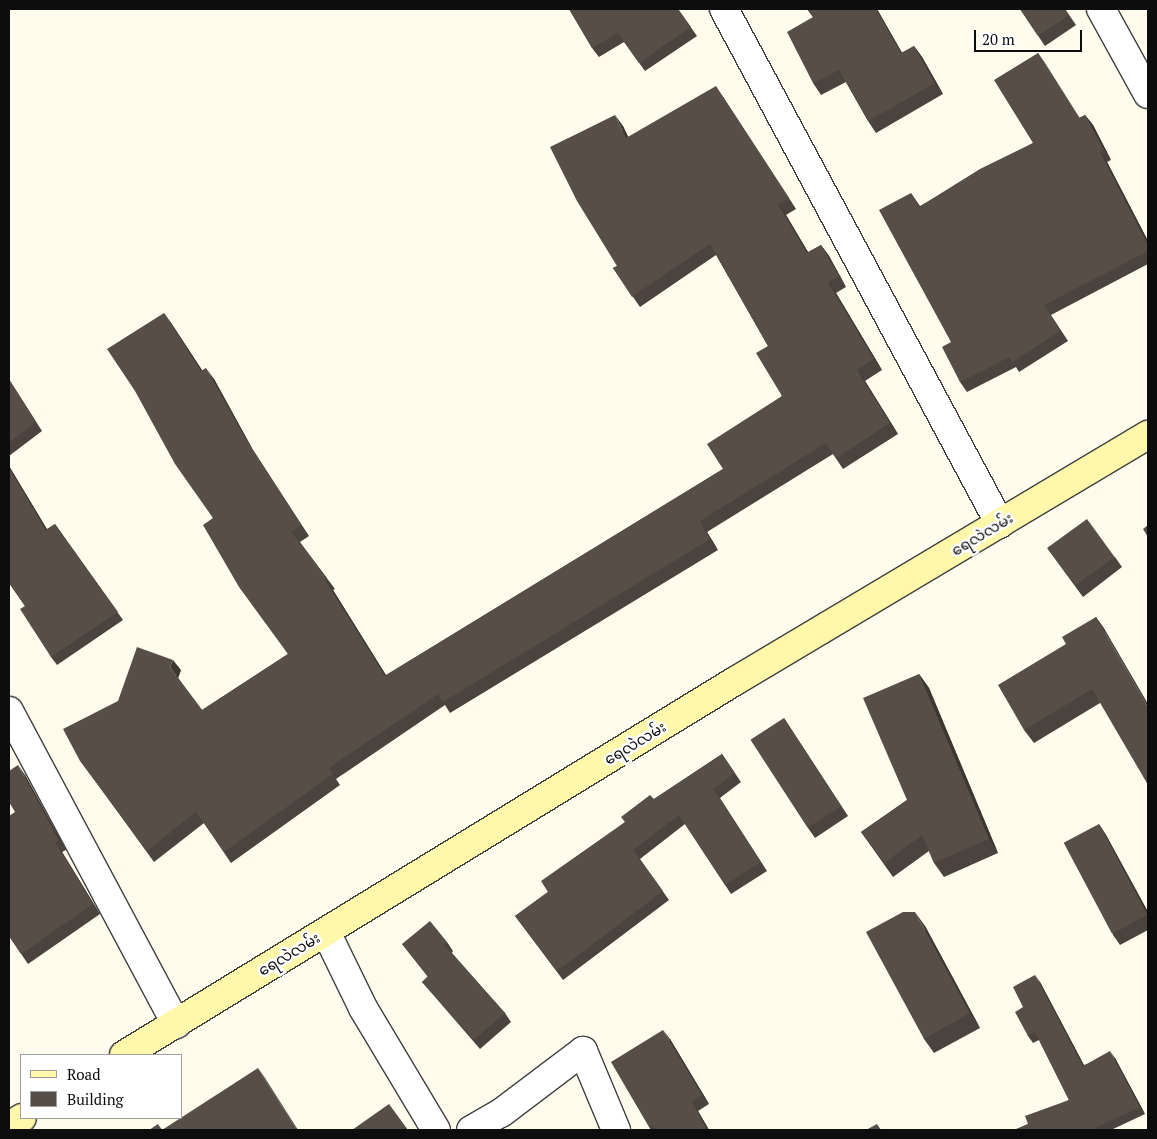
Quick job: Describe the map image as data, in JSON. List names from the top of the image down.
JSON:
{
  "streets": {
    "main road": ["ရေလဲလမ်း"]
  },
  "legend": ["Road", "Building"],
  "scale_bar": "20 m"
}
